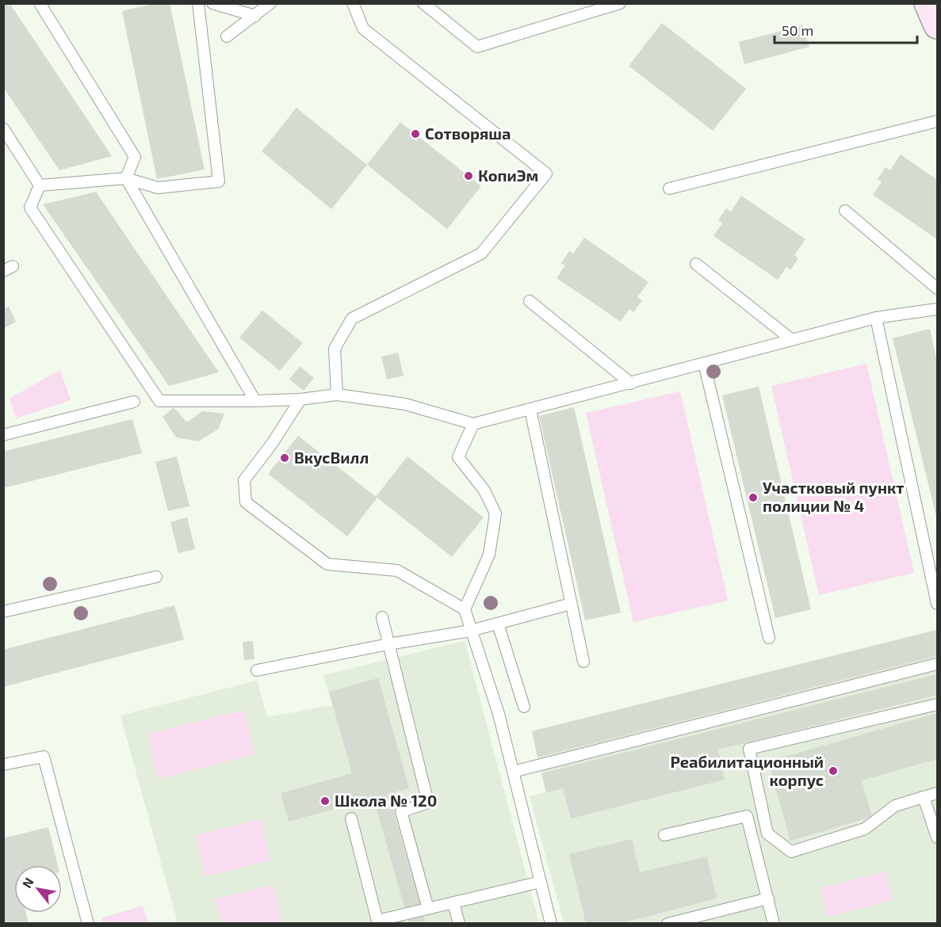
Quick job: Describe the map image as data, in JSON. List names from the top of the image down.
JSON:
{
  "places": [
    "Сотворяша",
    "КопиЭм",
    "ВкусВилл",
    "Участковый пункт полиции № 4",
    "Реабилитационный корпус",
    "Школа № 120"
  ],
  "scale_bar": "50 m",
  "north": "top left"
}
